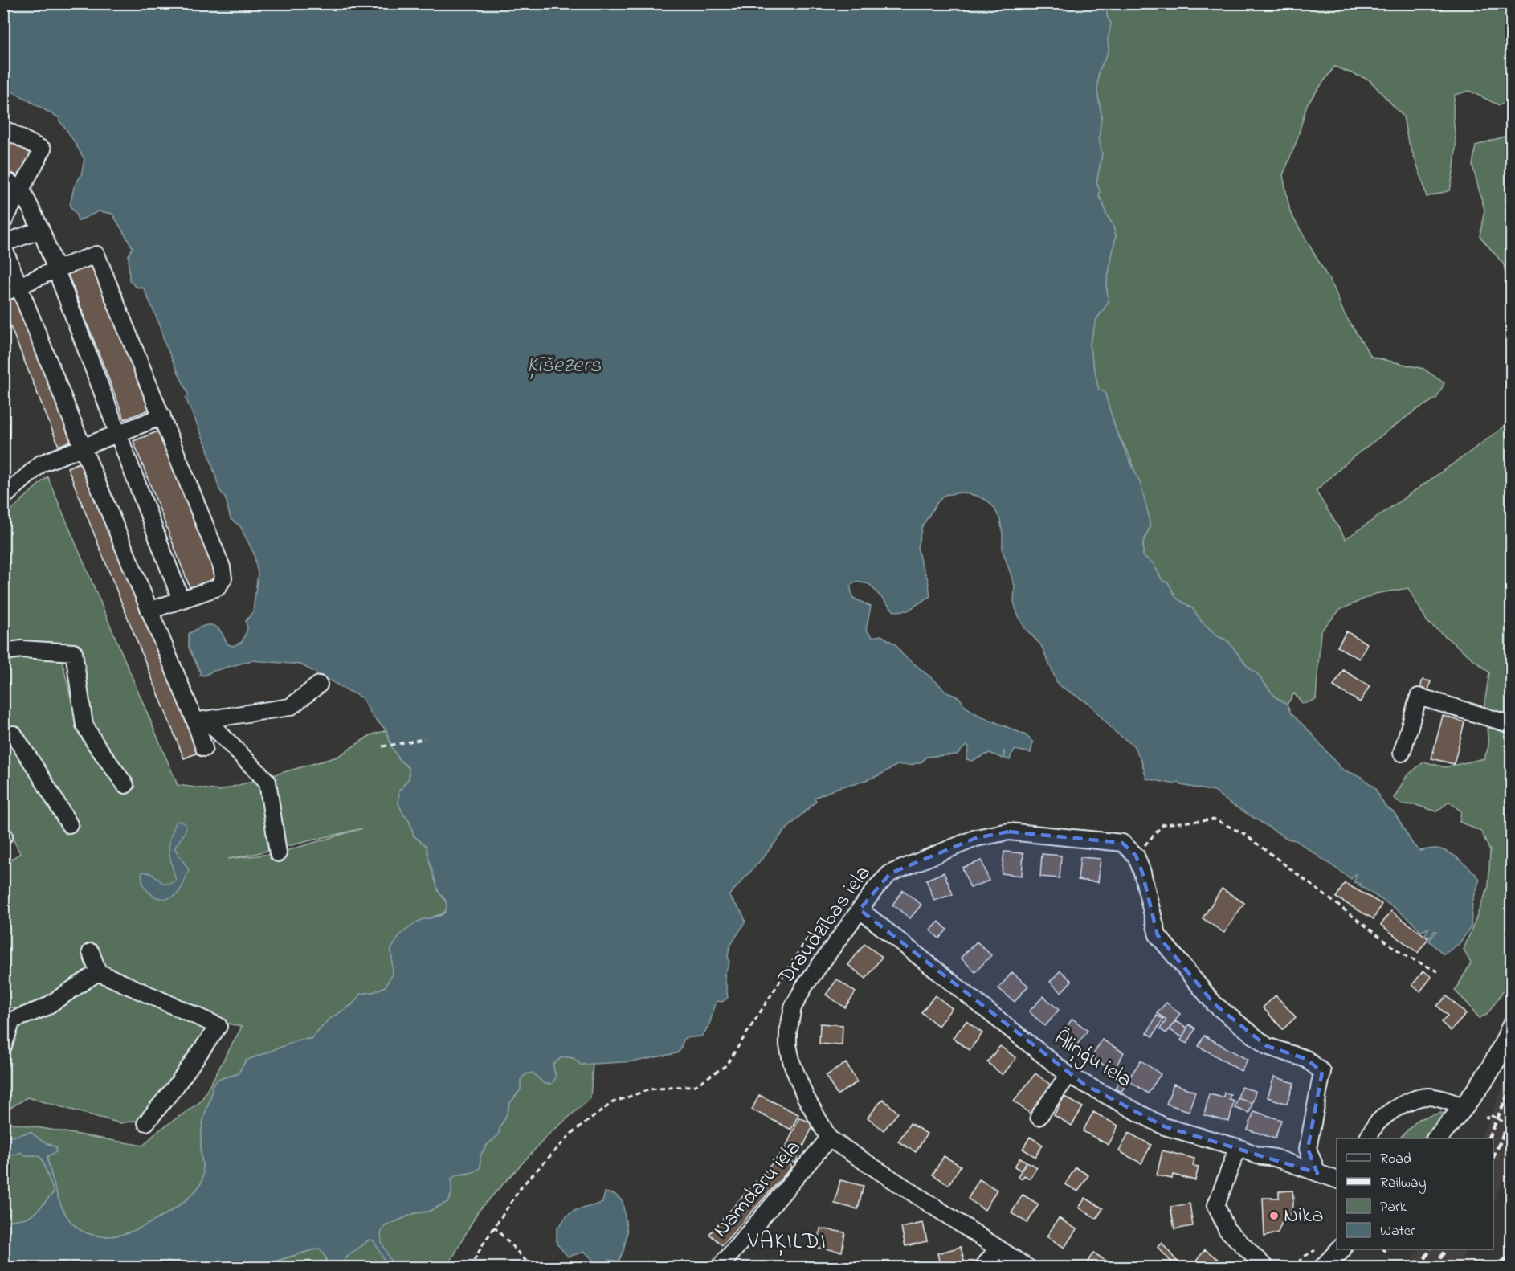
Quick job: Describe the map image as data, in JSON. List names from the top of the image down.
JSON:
{
  "streets": {
    "street": ["Draudzības iela", "Āliņģu iela", "Namdaru iela"]
  },
  "crossings": [
    ["Draudzības iela", "Āliņģu iela"],
    ["Draudzības iela", "Namdaru iela"]
  ],
  "districts": ["VAĶILDI"],
  "water": ["Ķīšezers"],
  "places": ["Nika"],
  "legend": [
    "Road",
    "Railway",
    "Park",
    "Water"
  ]
}
